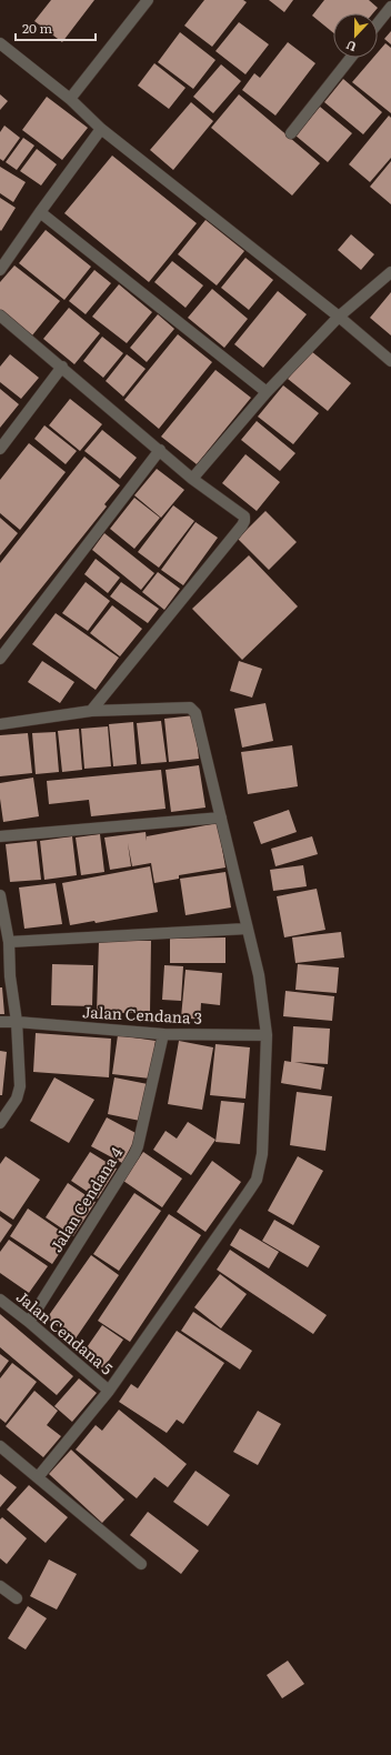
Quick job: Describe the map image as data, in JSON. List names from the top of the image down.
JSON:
{
  "streets": {
    "street": ["Jalan Cendana 3", "Jalan Cendana 4", "Jalan Cendana 5"]
  },
  "crossings": [
    ["Jalan Cendana 3", "Jalan Cendana 4"],
    ["Jalan Cendana 4", "Jalan Cendana 5"]
  ],
  "scale_bar": "20 m",
  "north": "bottom"
}
